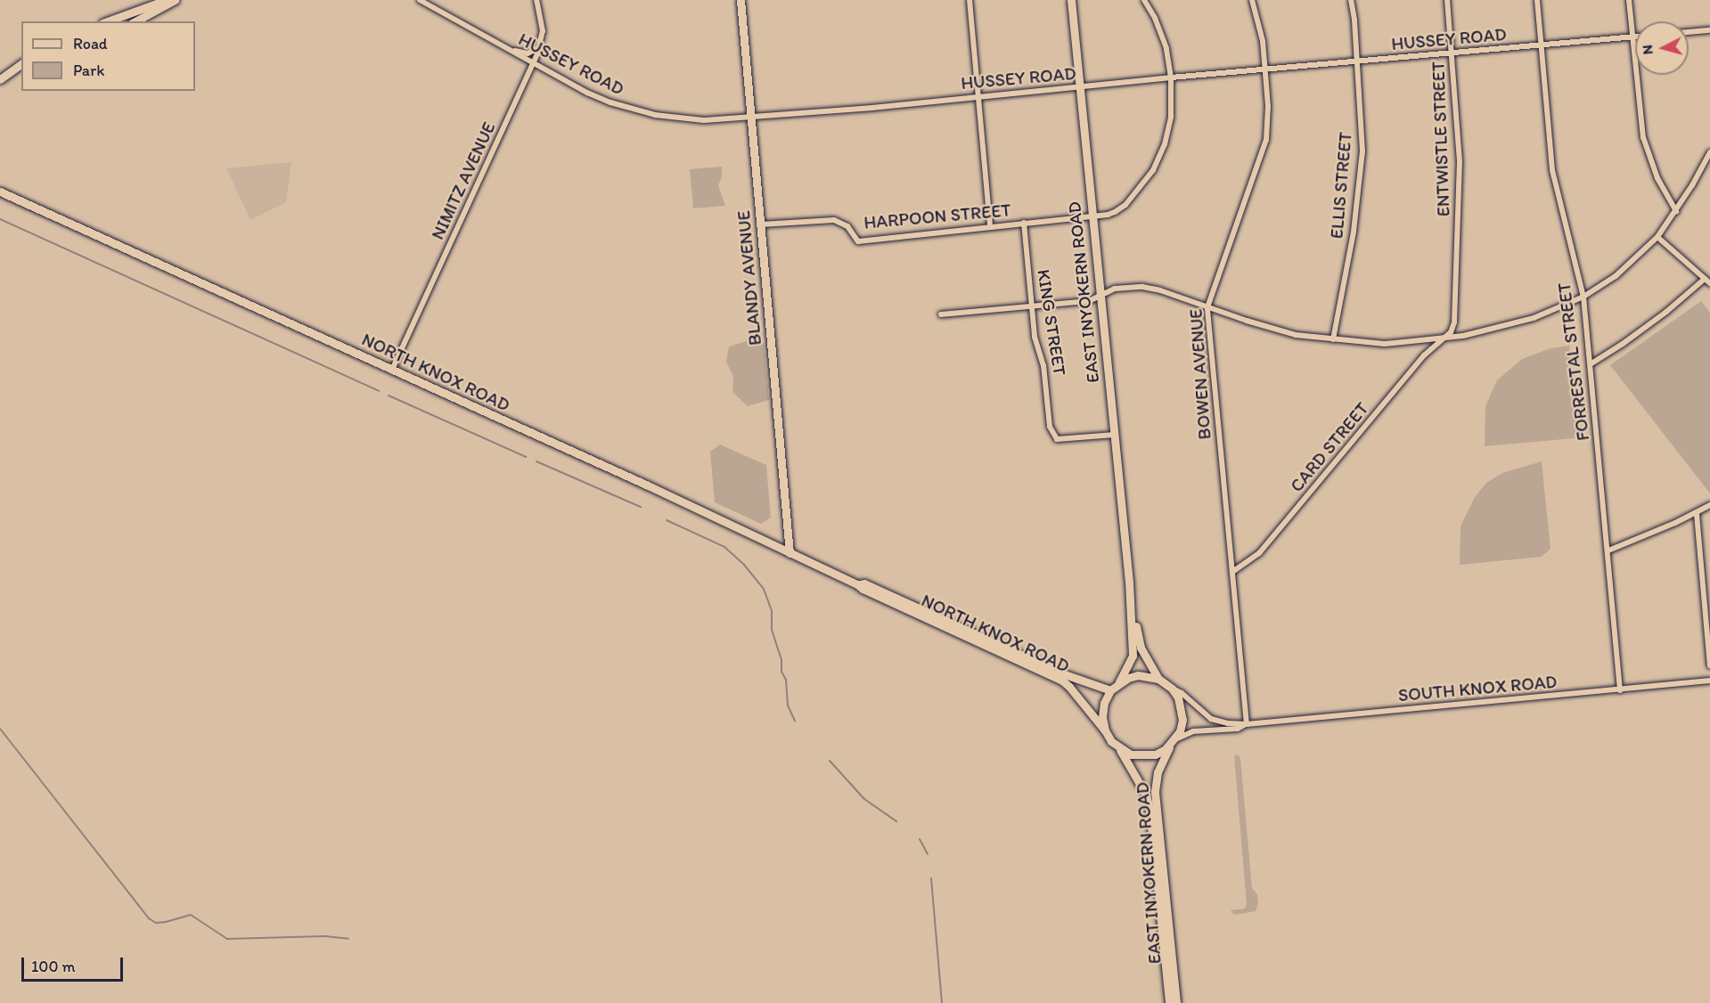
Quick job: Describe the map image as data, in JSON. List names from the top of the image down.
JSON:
{
  "streets": {
    "street": [
      "HUSSEY ROAD",
      "ENTWISTLE STREET",
      "NIMITZ AVENUE",
      "ELLIS STREET",
      "HARPOON STREET",
      "BLANDY AVENUE",
      "EAST INYOKERN ROAD",
      "KING STREET",
      "FORRESTAL STREET",
      "NORTH KNOX ROAD",
      "BOWEN AVENUE",
      "CARD STREET",
      "SOUTH KNOX ROAD"
    ]
  },
  "crossings": [
    ["HUSSEY ROAD", "ENTWISTLE STREET"],
    ["HUSSEY ROAD", "NIMITZ AVENUE"],
    ["HUSSEY ROAD", "ELLIS STREET"],
    ["HUSSEY ROAD", "HARPOON STREET"],
    ["HUSSEY ROAD", "BLANDY AVENUE"],
    ["HUSSEY ROAD", "EAST INYOKERN ROAD"],
    ["HUSSEY ROAD", "FORRESTAL STREET"],
    ["HUSSEY ROAD", "BOWEN AVENUE"],
    ["ENTWISTLE STREET", "CARD STREET"],
    ["NIMITZ AVENUE", "NORTH KNOX ROAD"],
    ["HARPOON STREET", "BLANDY AVENUE"],
    ["HARPOON STREET", "EAST INYOKERN ROAD"],
    ["HARPOON STREET", "KING STREET"],
    ["BLANDY AVENUE", "NORTH KNOX ROAD"],
    ["EAST INYOKERN ROAD", "KING STREET"],
    ["EAST INYOKERN ROAD", "NORTH KNOX ROAD"],
    ["EAST INYOKERN ROAD", "SOUTH KNOX ROAD"],
    ["FORRESTAL STREET", "SOUTH KNOX ROAD"],
    ["NORTH KNOX ROAD", "SOUTH KNOX ROAD"],
    ["BOWEN AVENUE", "CARD STREET"],
    ["BOWEN AVENUE", "SOUTH KNOX ROAD"]
  ],
  "legend": ["Road", "Park"],
  "scale_bar": "100 m",
  "north": "left"
}
